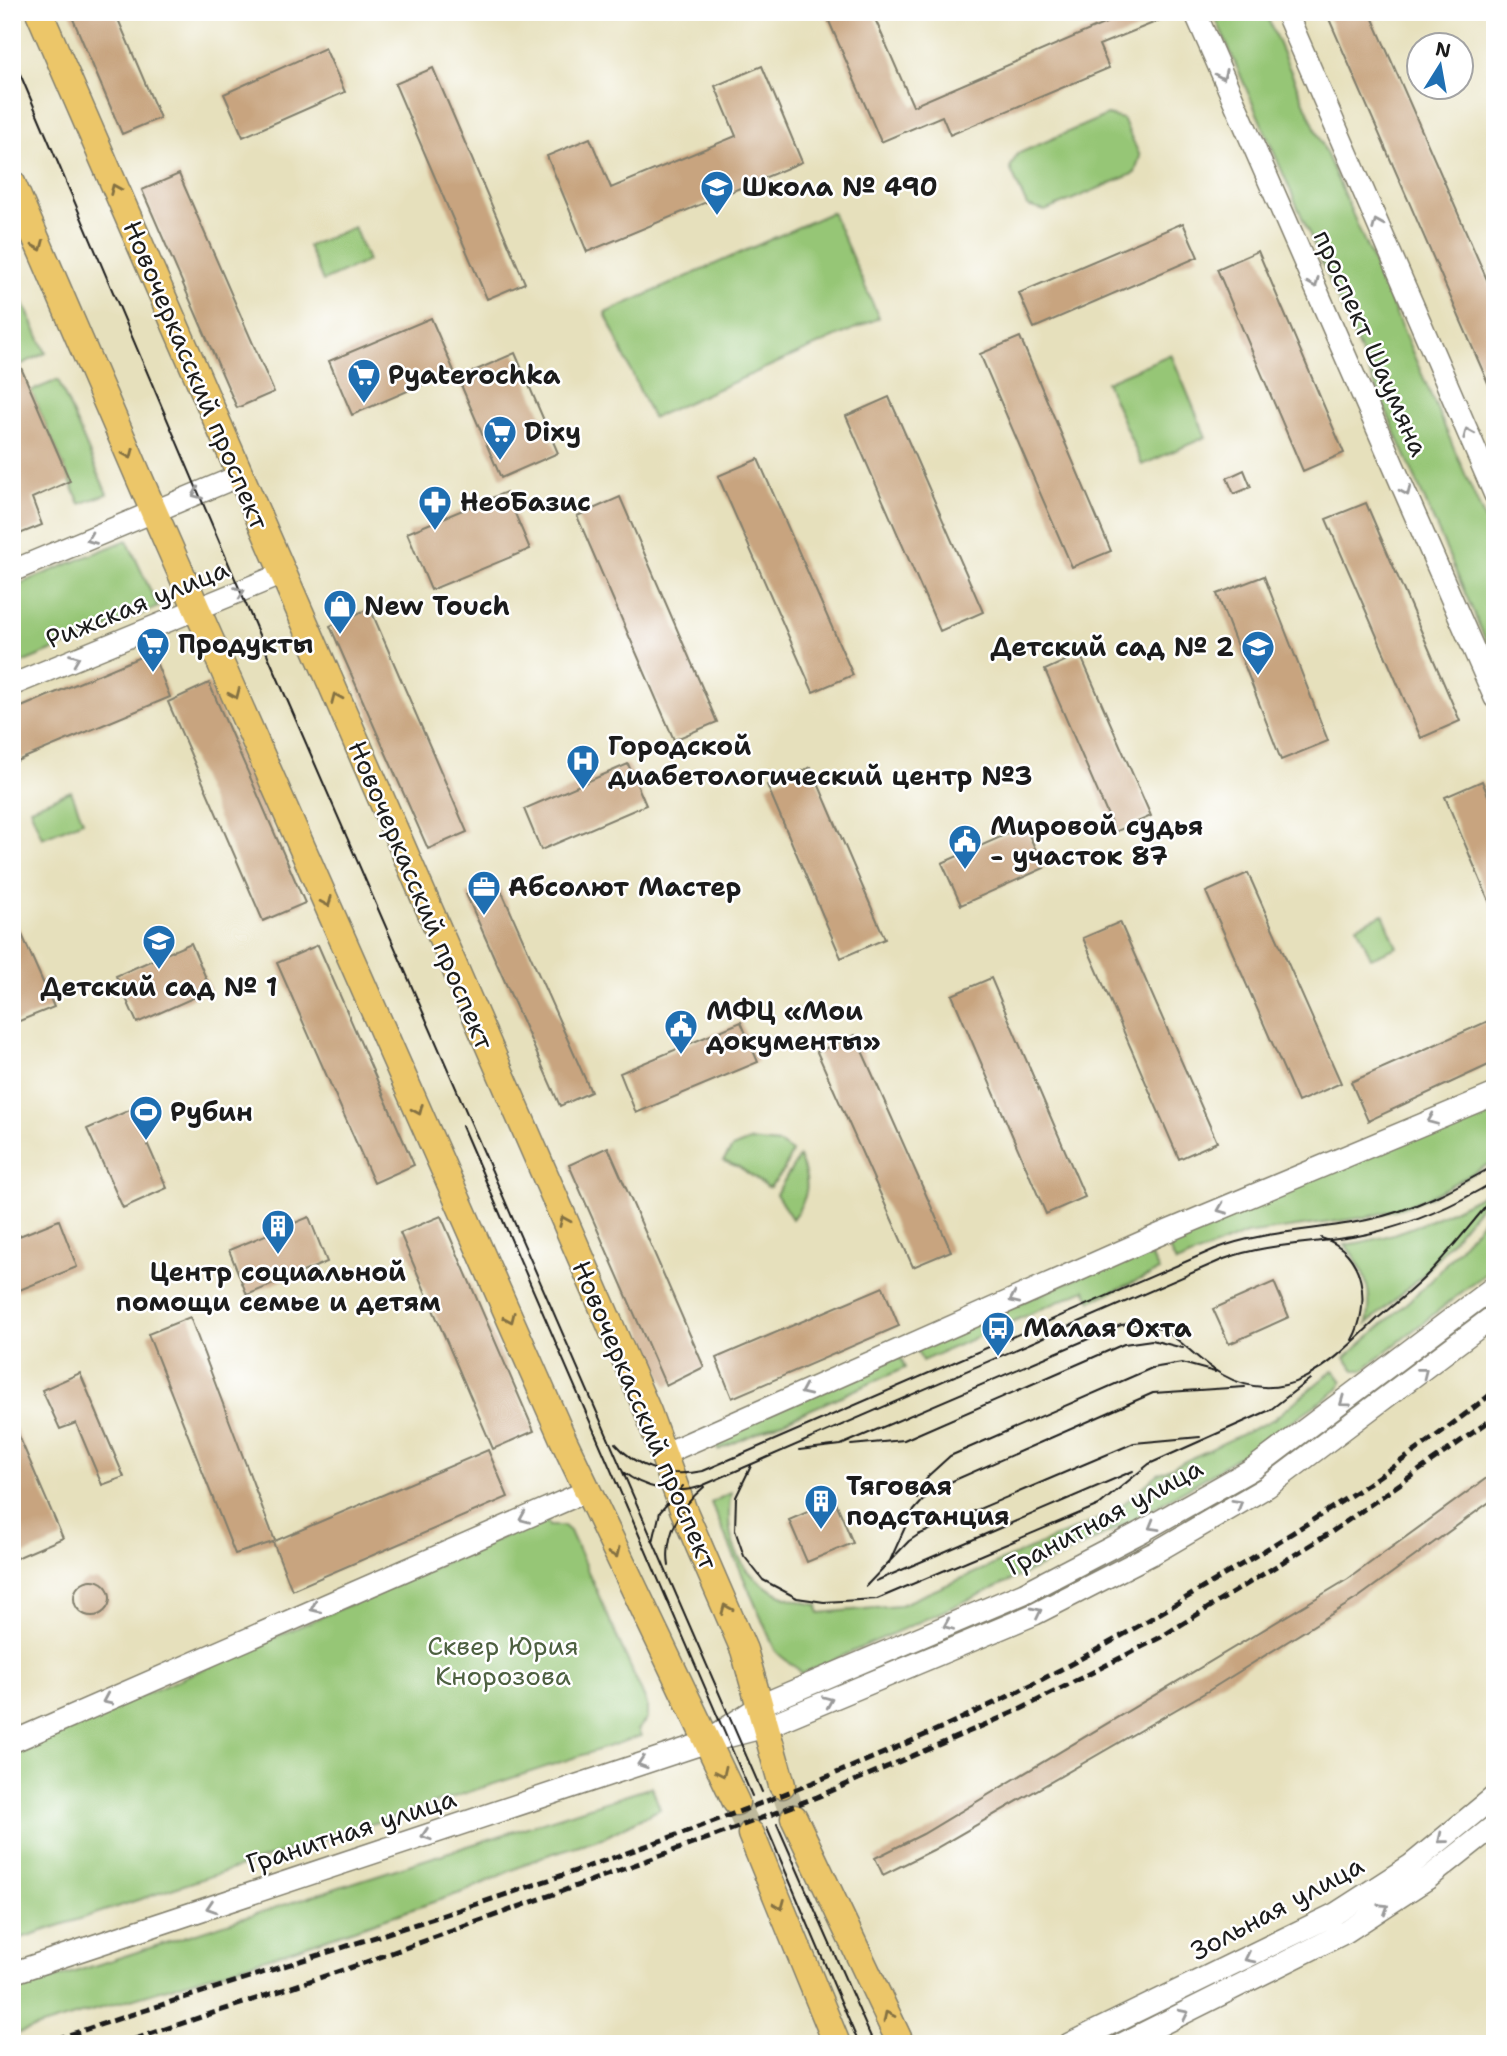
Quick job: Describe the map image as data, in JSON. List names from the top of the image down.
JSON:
{
  "streets": {
    "main road": ["Новочеркасский проспект"],
    "street": [
      "проспект Шаумяна",
      "Рижская улица",
      "Гранитная улица",
      "Зольная улица"
    ]
  },
  "crossings": [
    ["Новочеркасский проспект", "Рижская улица"],
    ["Новочеркасский проспект", "Гранитная улица"]
  ],
  "parks": ["Сквер Юрия Кнорозова"],
  "places": {
    "school or university": ["Школа № 490", "Детский сад № 2", "Детский сад № 1"],
    "supermarket": ["Pyaterochka", "Dixy", "Продукты"],
    "pharmacy": ["НеоБазис"],
    "shop": ["New Touch"],
    "hospital": ["Городской диабетологический центр №3"],
    "public building": ["Мировой судья - участок 87", "МФЦ «Мои документы»"],
    "office": ["Абсолют Мастер"],
    "sports": ["Рубин"],
    "building": ["Центр социальной помощи семье и детям", "Тяговая подстанция"],
    "bus stop": ["Малая Охта"]
  },
  "north": "top"
}
